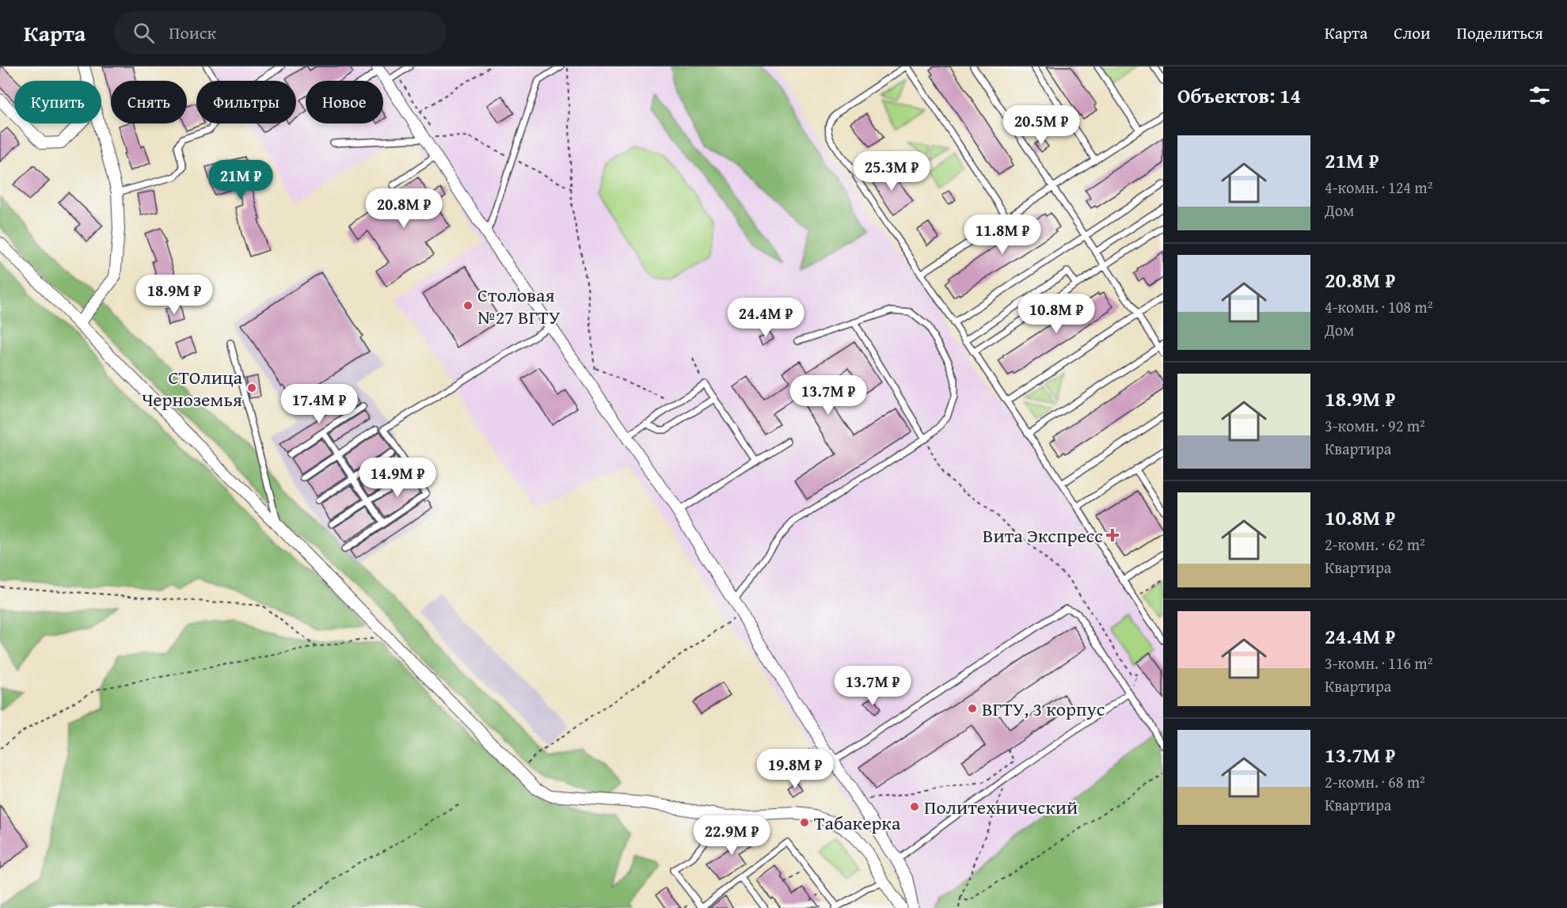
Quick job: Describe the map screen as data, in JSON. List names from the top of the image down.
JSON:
{
  "places": {
    "other": [
      "Столовая №27 ВГТУ",
      "СТОлица Черноземья",
      "ВГТУ, 3 корпус",
      "Политехнический",
      "Табакерка"
    ],
    "health": ["Вита Экспресс"]
  },
  "page": {
    "header": "Карта",
    "search": "Поиск",
    "nav": ["Карта", "Слои", "Поделиться"],
    "heading": "Объектов: 14",
    "chip": [
      "Купить",
      "Снять",
      "Фильтры",
      "Новое"
    ],
    "price": [
      "20.5M ₽",
      "25.3M ₽",
      "21M ₽",
      "20.8M ₽",
      "11.8M ₽",
      "18.9M ₽",
      "10.8M ₽",
      "24.4M ₽",
      "13.7M ₽",
      "17.4M ₽",
      "14.9M ₽",
      "13.7M ₽",
      "19.8M ₽",
      "22.9M ₽"
    ],
    "list": [
      {
        "name": "21M ₽",
        "note": "4-комн. · 124 m² · Дом"
      },
      {
        "name": "20.8M ₽",
        "note": "4-комн. · 108 m² · Дом"
      },
      {
        "name": "18.9M ₽",
        "note": "3-комн. · 92 m² · Квартира"
      },
      {
        "name": "10.8M ₽",
        "note": "2-комн. · 62 m² · Квартира"
      },
      {
        "name": "24.4M ₽",
        "note": "3-комн. · 116 m² · Квартира"
      },
      {
        "name": "13.7M ₽",
        "note": "2-комн. · 68 m² · Квартира"
      }
    ]
  }
}
